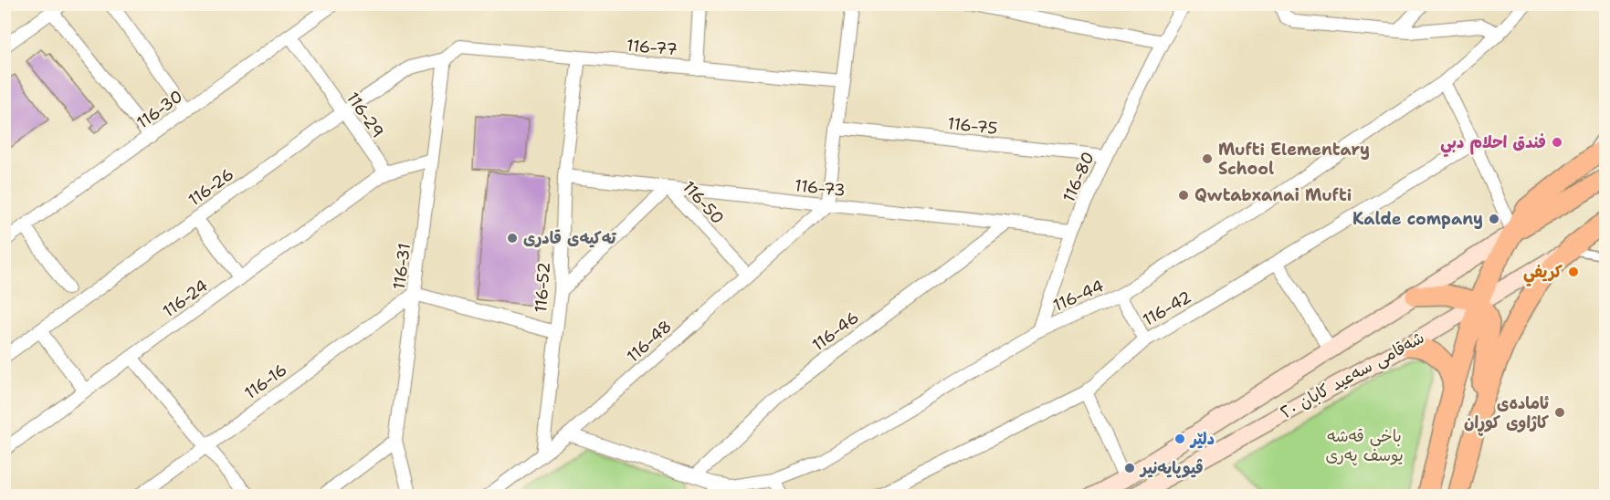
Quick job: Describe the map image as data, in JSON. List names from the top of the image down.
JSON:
{
  "streets": {
    "main road": ["شەقامی سەعید کابان ٢٠"],
    "street": [
      "116-77",
      "116-30",
      "116-29",
      "116-75",
      "116-80",
      "116-26",
      "116-73",
      "116-50",
      "116-31",
      "116-52",
      "116-44",
      "116-24",
      "116-42",
      "116-46",
      "116-48",
      "116-16"
    ]
  },
  "crossings": [
    ["116-77", "116-26"],
    ["116-77", "116-31"],
    ["116-77", "116-52"],
    ["116-30", "116-29"],
    ["116-29", "116-26"],
    ["116-29", "116-24"],
    ["116-75", "116-80"],
    ["116-80", "116-73"],
    ["116-80", "116-44"],
    ["116-26", "116-31"],
    ["116-73", "116-50"],
    ["116-73", "116-52"],
    ["116-73", "116-46"],
    ["116-73", "116-48"],
    ["116-50", "116-52"],
    ["116-50", "116-48"],
    ["116-31", "116-16"],
    ["116-52", "116-48"]
  ],
  "parks": ["باخی قەشە یوسف پەری"],
  "places": [
    "فندق احلام دبي",
    "Mufti Elementary School",
    "Qwtabxanai Mufti",
    "Kalde company",
    "تەکیەی قادری",
    "كريفي",
    "ئامادەی کاژاوی کوڕان",
    "دلێر",
    "ڤیوپایەنیر"
  ]
}
